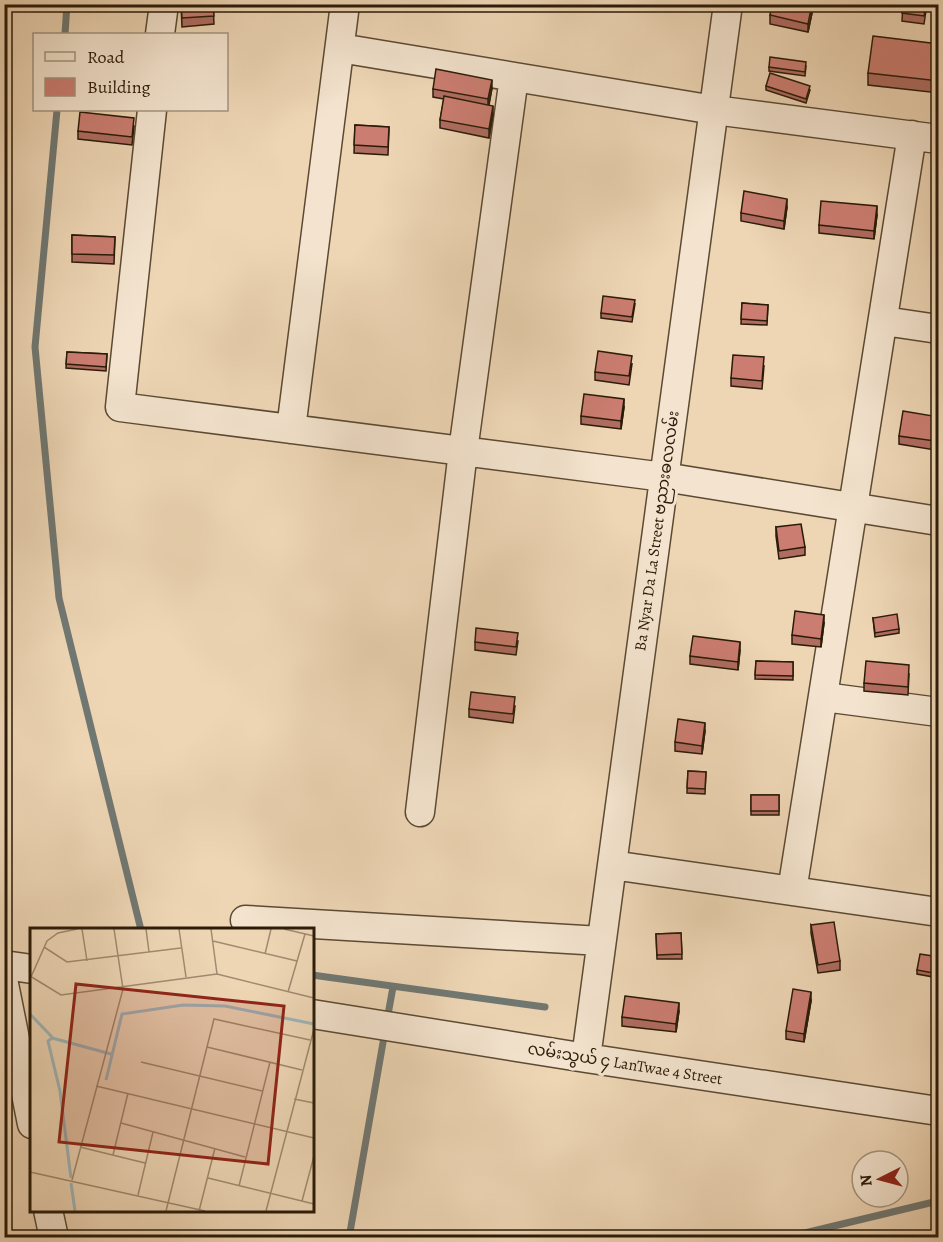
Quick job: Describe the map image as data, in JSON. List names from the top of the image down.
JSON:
{
  "streets": {
    "street": ["Ba Nyar Da La Street ဗညားဓလလမ်း", "လမ်းသွယ် ၄ LanTwae 4 Street"]
  },
  "crossings": [
    ["Ba Nyar Da La Street ဗညားဓလလမ်း", "လမ်းသွယ် ၄ LanTwae 4 Street"]
  ],
  "legend": ["Road", "Building"],
  "north": "left"
}
